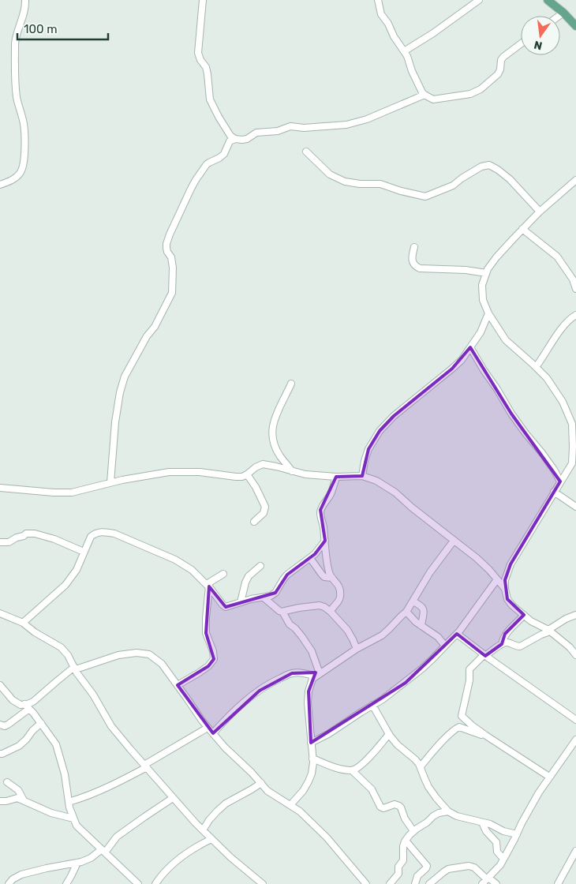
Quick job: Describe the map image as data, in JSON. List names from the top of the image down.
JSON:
{
  "scale_bar": "100 m",
  "north": "bottom"
}
